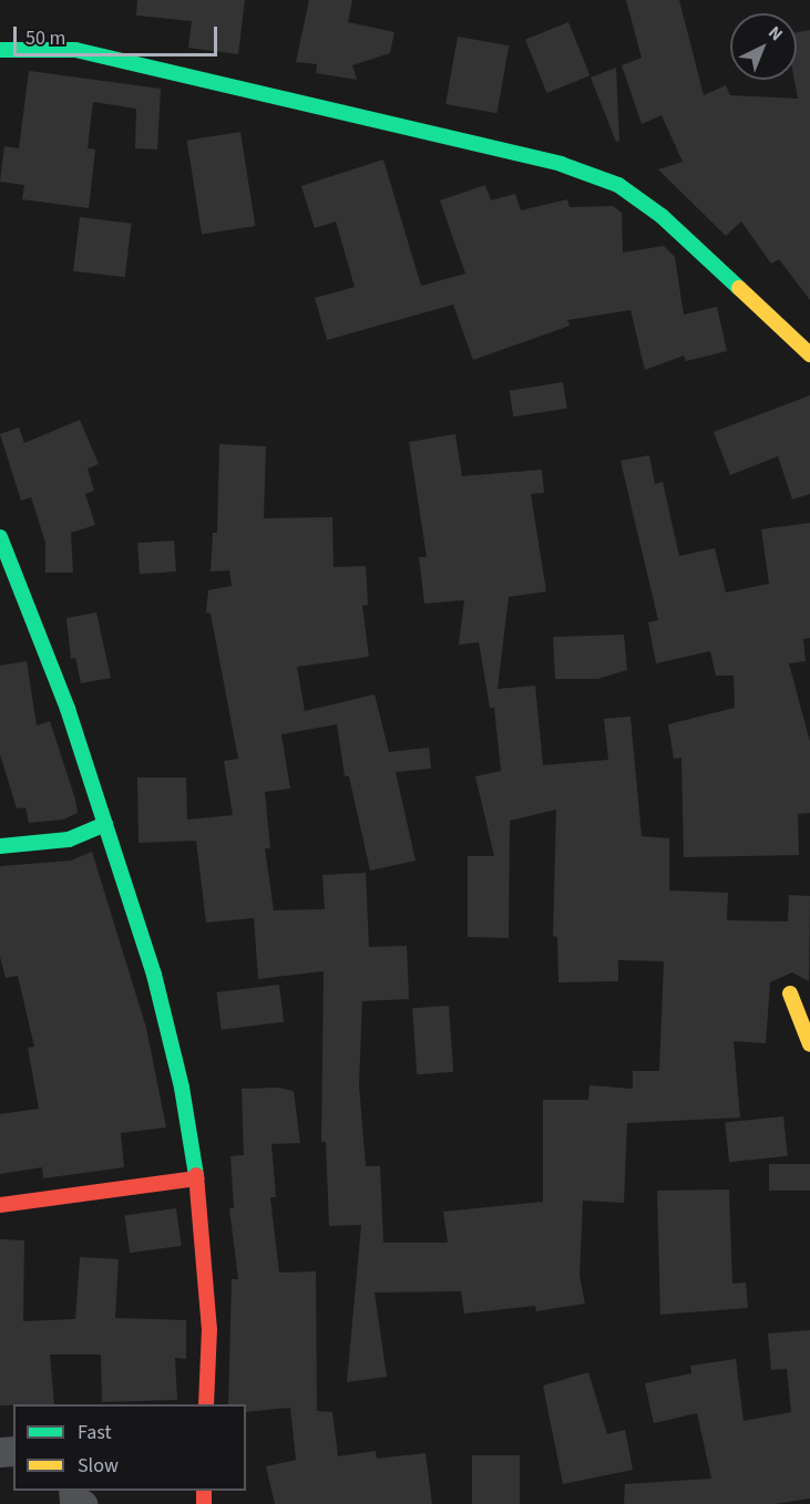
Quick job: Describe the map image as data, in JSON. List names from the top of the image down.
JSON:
{
  "legend": ["Fast", "Slow"],
  "scale_bar": "50 m",
  "north": "top right"
}
